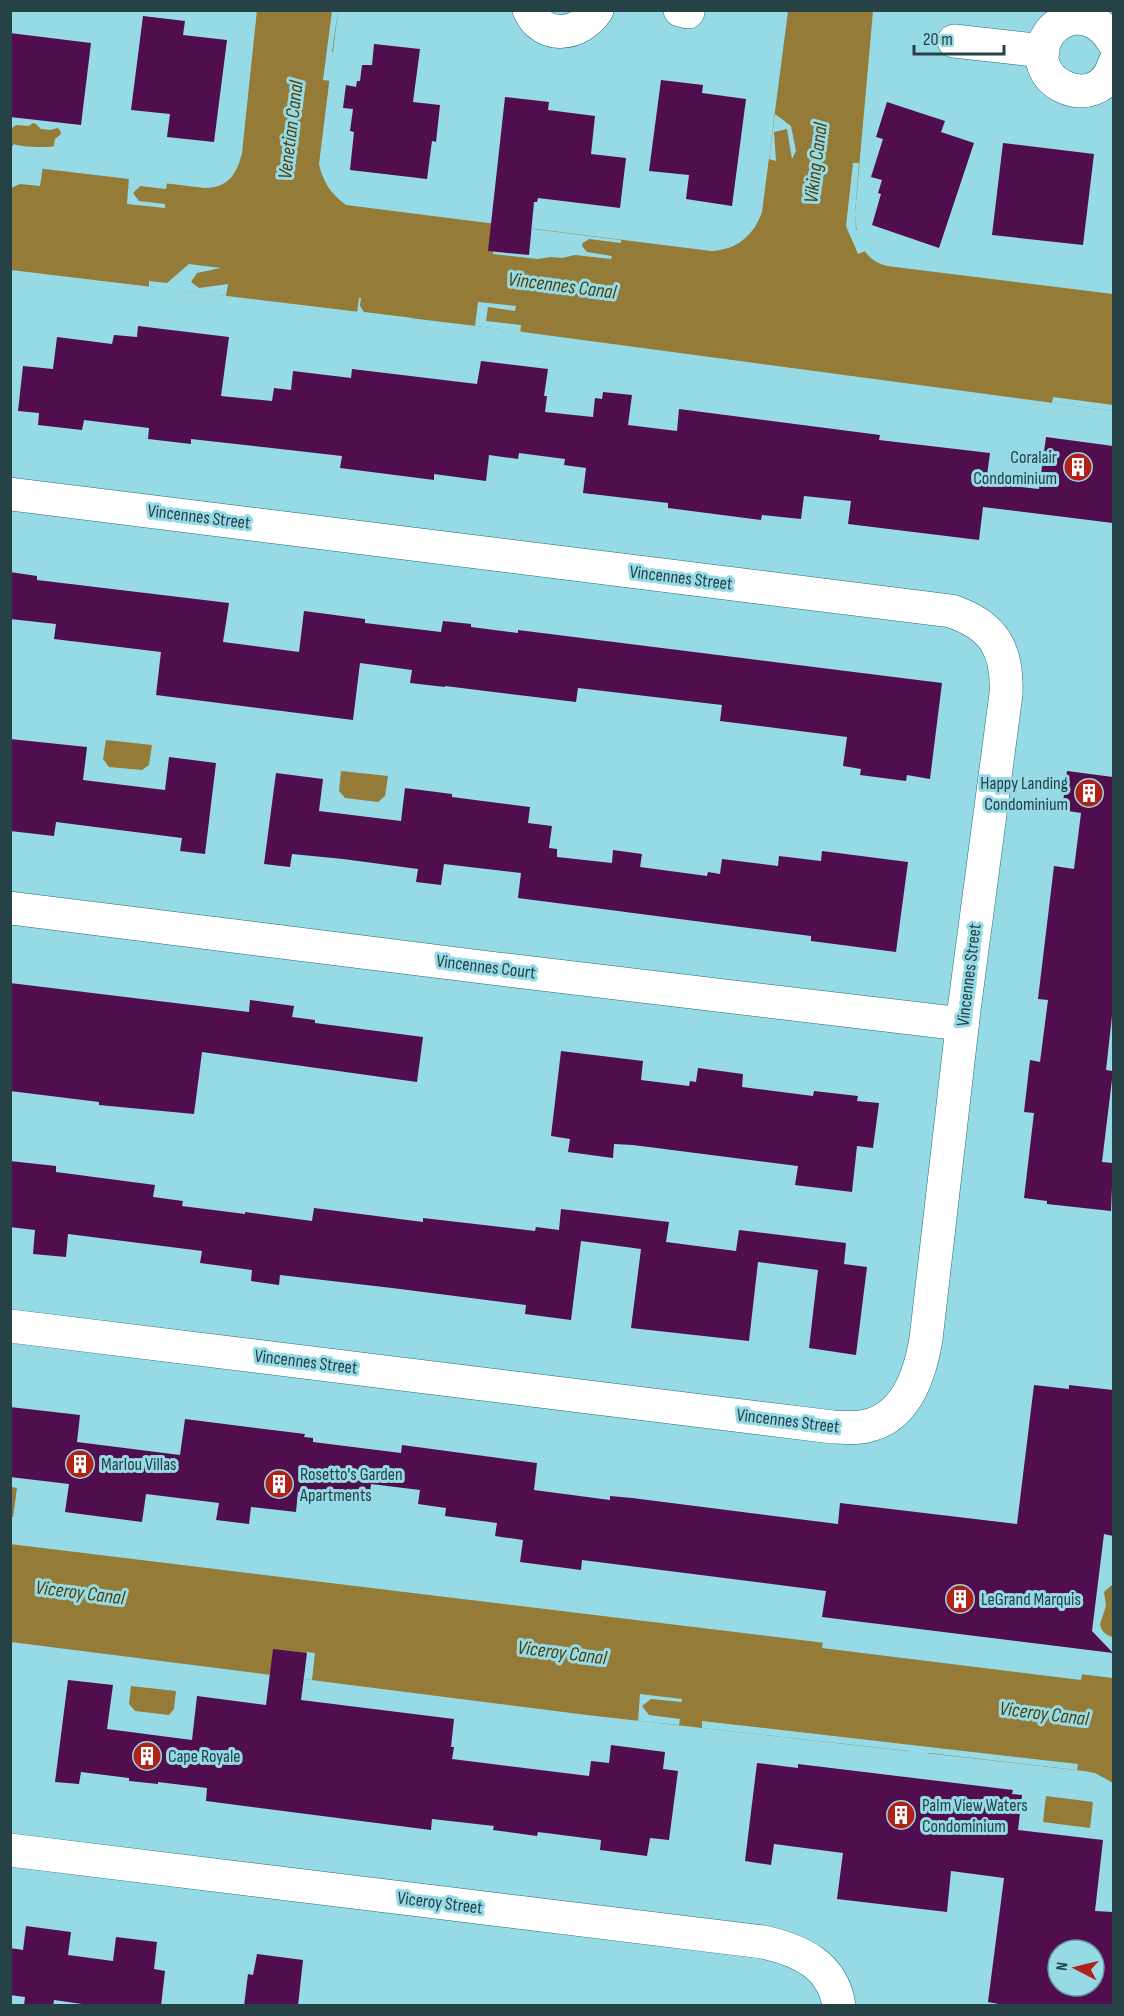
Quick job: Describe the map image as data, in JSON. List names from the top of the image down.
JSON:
{
  "streets": {
    "street": ["Vincennes Street", "Vincennes Court", "Viceroy Street"]
  },
  "crossings": [
    ["Vincennes Street", "Vincennes Court"]
  ],
  "water": [
    "Venetian Canal",
    "Viking Canal",
    "Vincennes Canal",
    "Viceroy Canal"
  ],
  "places": {
    "building": [
      "Coralair Condominium",
      "Happy Landing Condominium",
      "Marlou Villas",
      "Rosetto's Garden Apartments",
      "LeGrand Marquis",
      "Cape Royale",
      "Palm View Waters Condominium"
    ]
  },
  "scale_bar": "20 m",
  "north": "left"
}
